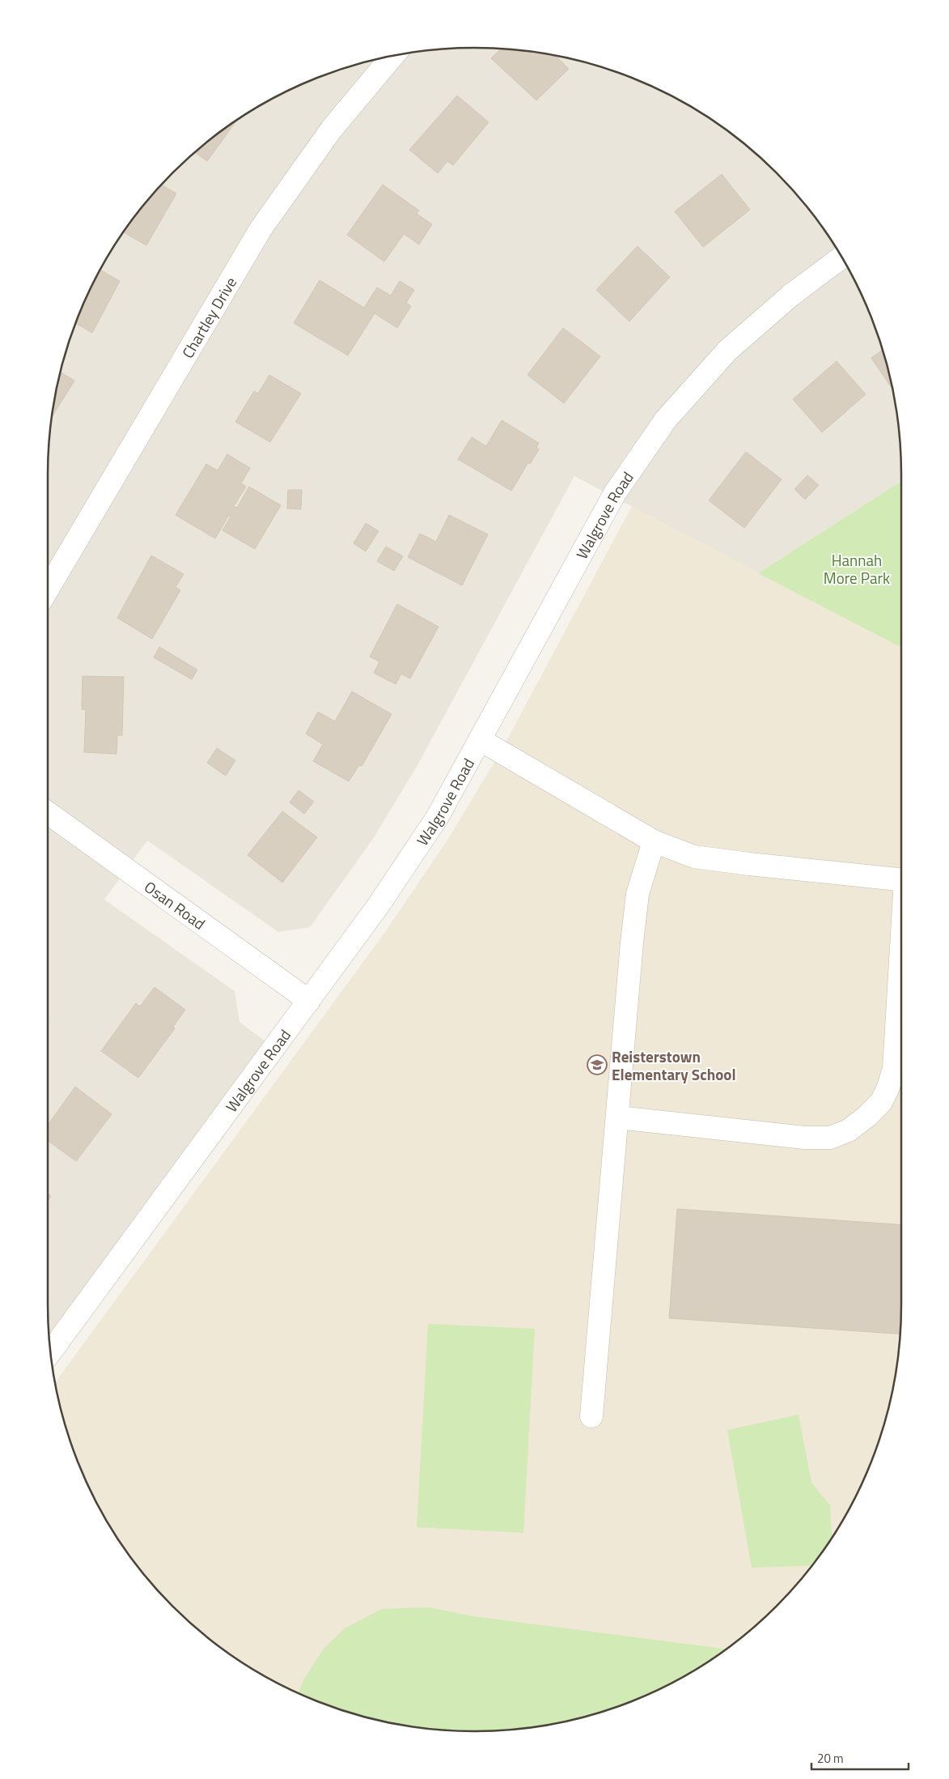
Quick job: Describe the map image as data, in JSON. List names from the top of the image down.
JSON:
{
  "streets": {
    "street": ["Chartley Drive", "Walgrove Road", "Osan Road"]
  },
  "crossings": [
    ["Walgrove Road", "Osan Road"]
  ],
  "parks": ["Hannah More Park"],
  "places": {
    "school or university": ["Reisterstown Elementary School"]
  },
  "scale_bar": "20 m"
}
